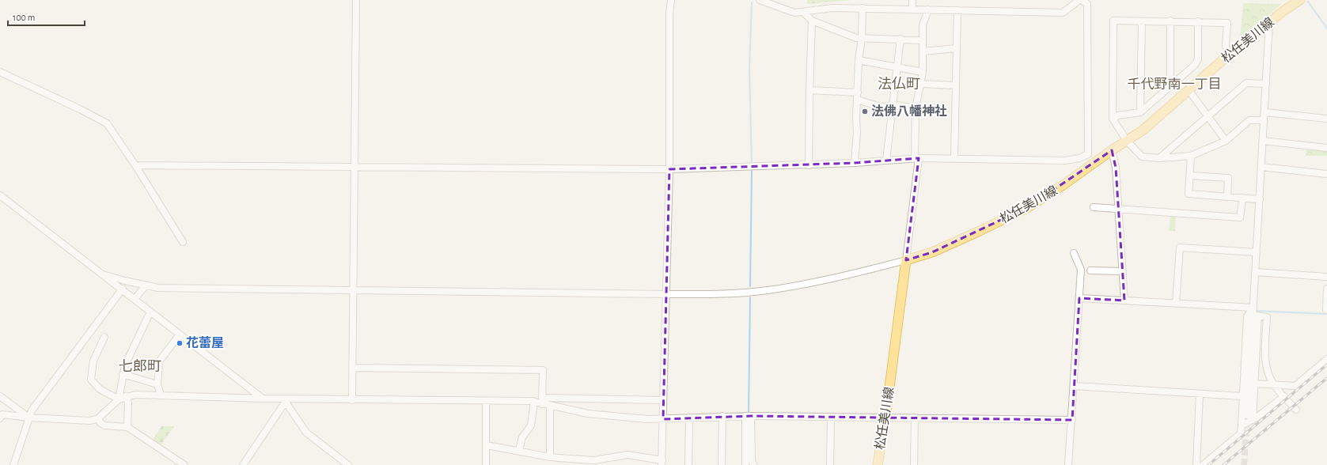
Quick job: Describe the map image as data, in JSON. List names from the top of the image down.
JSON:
{
  "streets": {
    "main road": ["松任美川線"]
  },
  "districts": ["千代野南一丁目", "法仏町", "七郎町"],
  "places": ["法佛八幡神社", "花蕾屋"],
  "scale_bar": "100 m"
}
